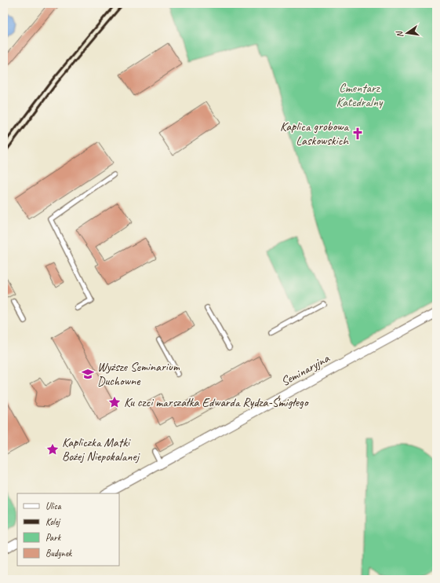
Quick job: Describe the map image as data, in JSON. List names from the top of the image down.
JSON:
{
  "streets": {
    "street": ["Seminaryjna"]
  },
  "parks": ["Cmentarz Katedralny"],
  "places": {
    "church": ["Kaplica grobowa Laskowskich"],
    "school or university": ["Wyższe Seminarium Duchowne"],
    "place": ["Ku czci marszałka Edwarda Rydza-Śmigłego", "Kapliczka Matki Bożej Niepokalanej"]
  },
  "legend": [
    "Ulica",
    "Kolej",
    "Park",
    "Budynek"
  ],
  "north": "left"
}
